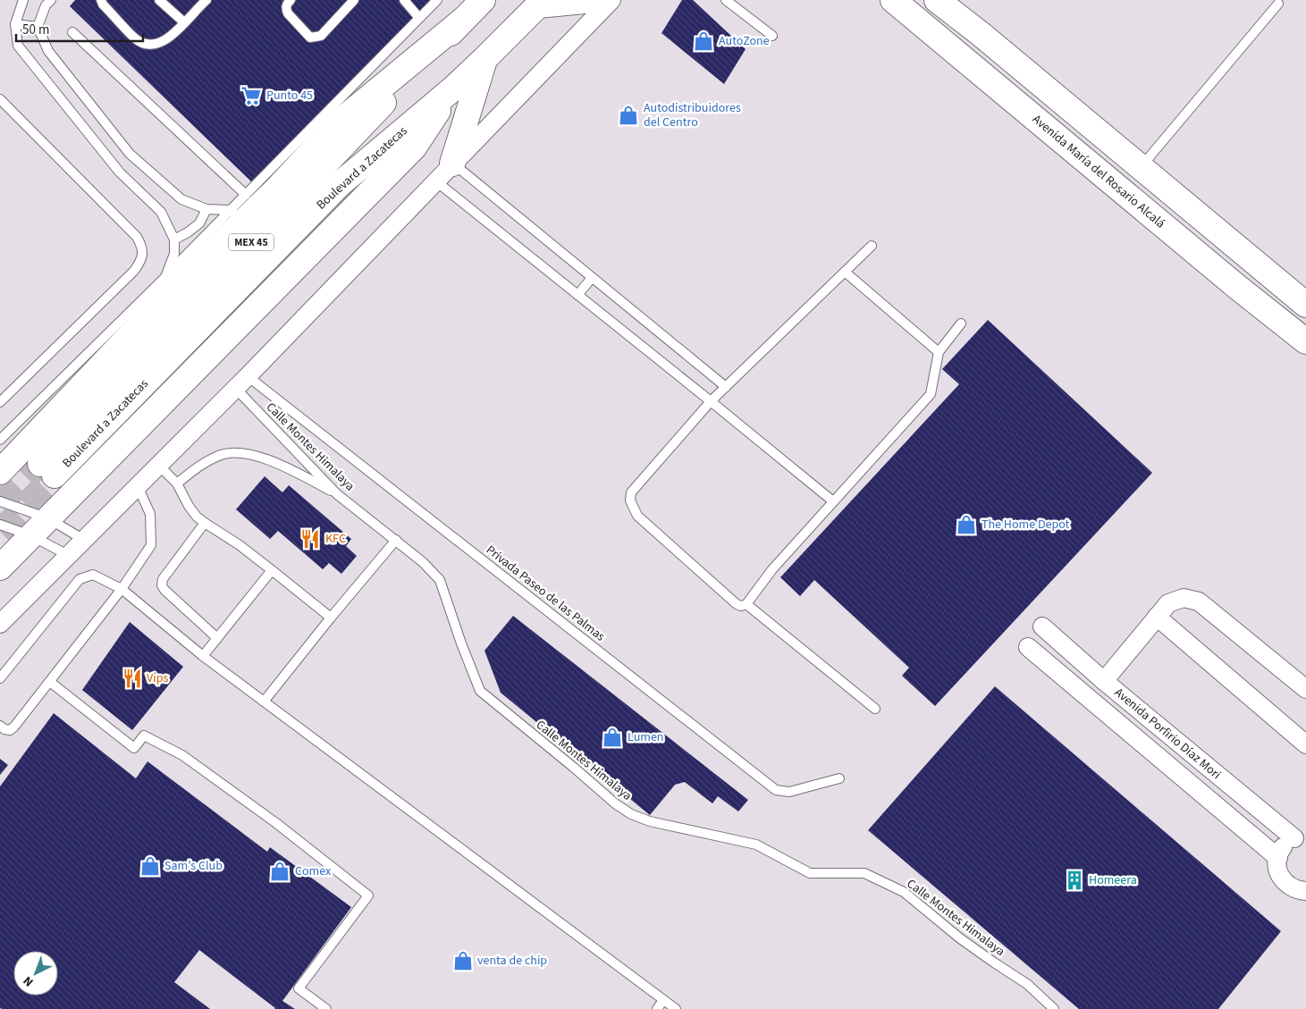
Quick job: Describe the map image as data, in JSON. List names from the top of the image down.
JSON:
{
  "streets": {
    "main road": ["Boulevard a Zacatecas", "Avenida María del Rosario Alcalá", "MEX 45"],
    "street": ["Avenida Porfirio Díaz Mori"],
    "lane": ["Calle Montes Himalaya", "Privada Paseo de las Palmas"]
  },
  "crossings": [
    ["Calle Montes Himalaya", "Privada Paseo de las Palmas"]
  ],
  "places": {
    "shop": [
      "AutoZone",
      "Autodistribuidores del Centro",
      "The Home Depot",
      "Lumen",
      "Sam's Club",
      "Comex",
      "venta de chip"
    ],
    "supermarket": ["Punto 45"],
    "restaurant": ["KFC", "Vips"],
    "building": ["Homeera"]
  },
  "scale_bar": "50 m",
  "north": "bottom left"
}
